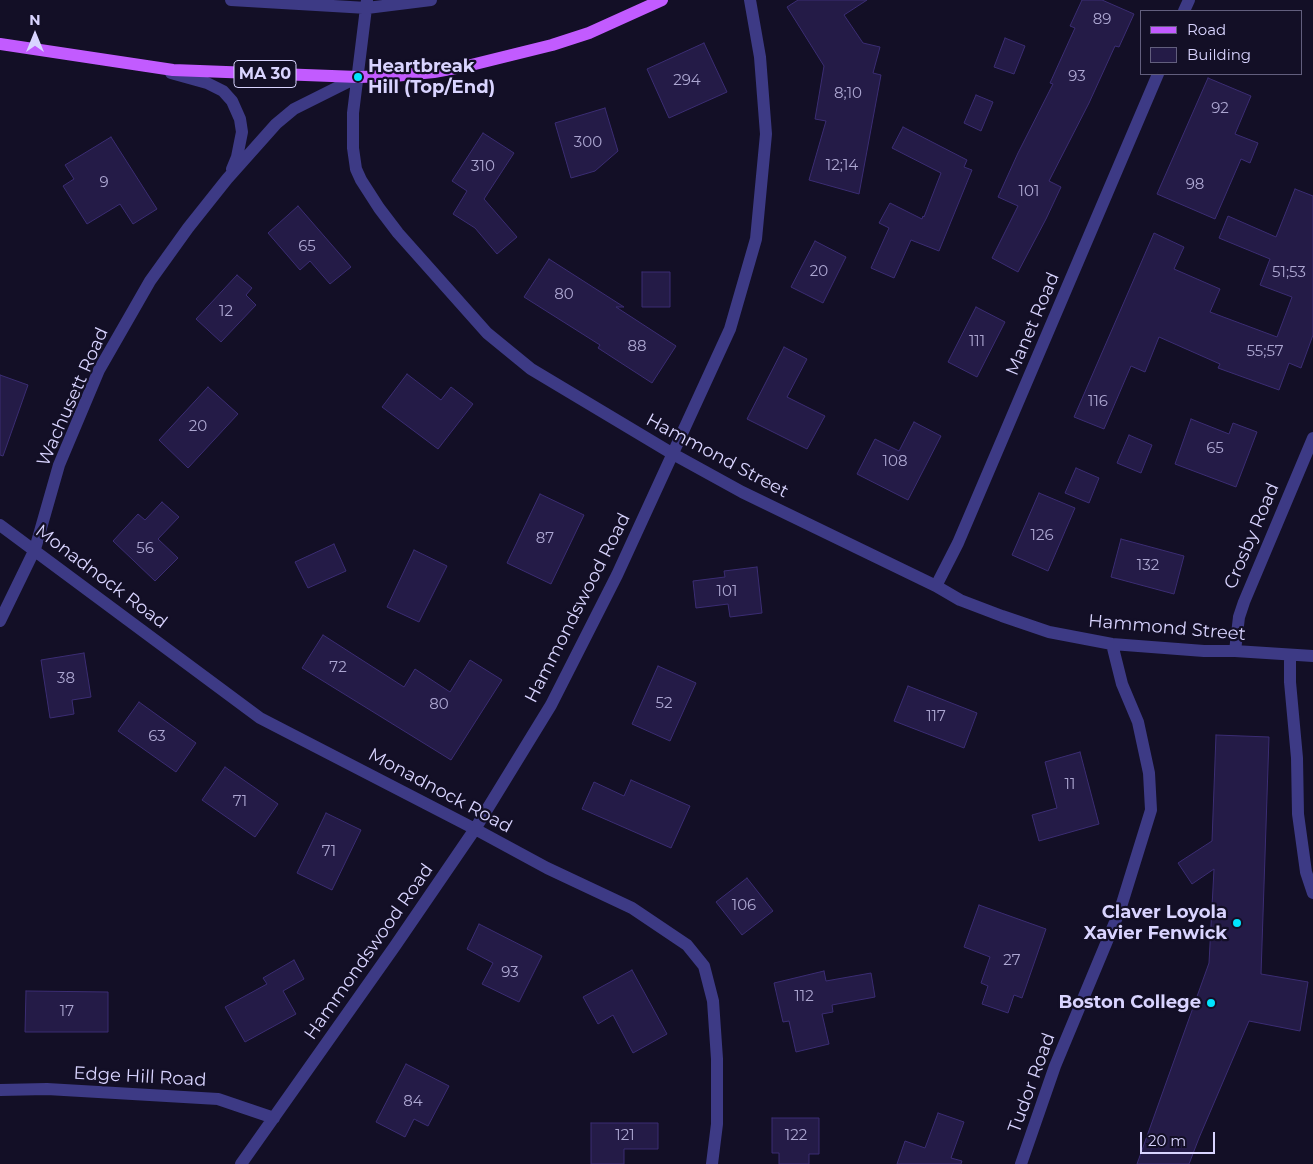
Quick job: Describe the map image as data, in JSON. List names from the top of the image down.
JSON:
{
  "streets": {
    "main road": ["MA 30"],
    "street": [
      "Manet Road",
      "Wachusett Road",
      "Hammond Street",
      "Crosby Road",
      "Monadnock Road",
      "Hammondswood Road",
      "Edge Hill Road",
      "Tudor Road"
    ]
  },
  "crossings": [
    ["MA 30", "Wachusett Road"],
    ["MA 30", "Hammond Street"],
    ["Manet Road", "Hammond Street"],
    ["Wachusett Road", "Hammond Street"],
    ["Wachusett Road", "Monadnock Road"],
    ["Hammond Street", "Crosby Road"],
    ["Hammond Street", "Hammondswood Road"],
    ["Hammond Street", "Tudor Road"],
    ["Monadnock Road", "Hammondswood Road"],
    ["Hammondswood Road", "Edge Hill Road"]
  ],
  "places": ["Heartbreak Hill (Top/End)", "Claver Loyola Xavier Fenwick", "Boston College"],
  "house_numbers": [
    "89",
    "93",
    "294",
    "8;10",
    "92",
    "300",
    "12;14",
    "310",
    "9",
    "98",
    "101",
    "65",
    "20",
    "51;53",
    "80",
    "12",
    "111",
    "88",
    "55;57",
    "116",
    "20",
    "65",
    "108",
    "126",
    "87",
    "56",
    "132",
    "101",
    "72",
    "38",
    "52",
    "80",
    "117",
    "63",
    "11",
    "71",
    "71",
    "106",
    "27",
    "93",
    "112",
    "17",
    "84",
    "121",
    "122"
  ],
  "legend": ["Road", "Building"],
  "scale_bar": "20 m",
  "north": "top"
}
